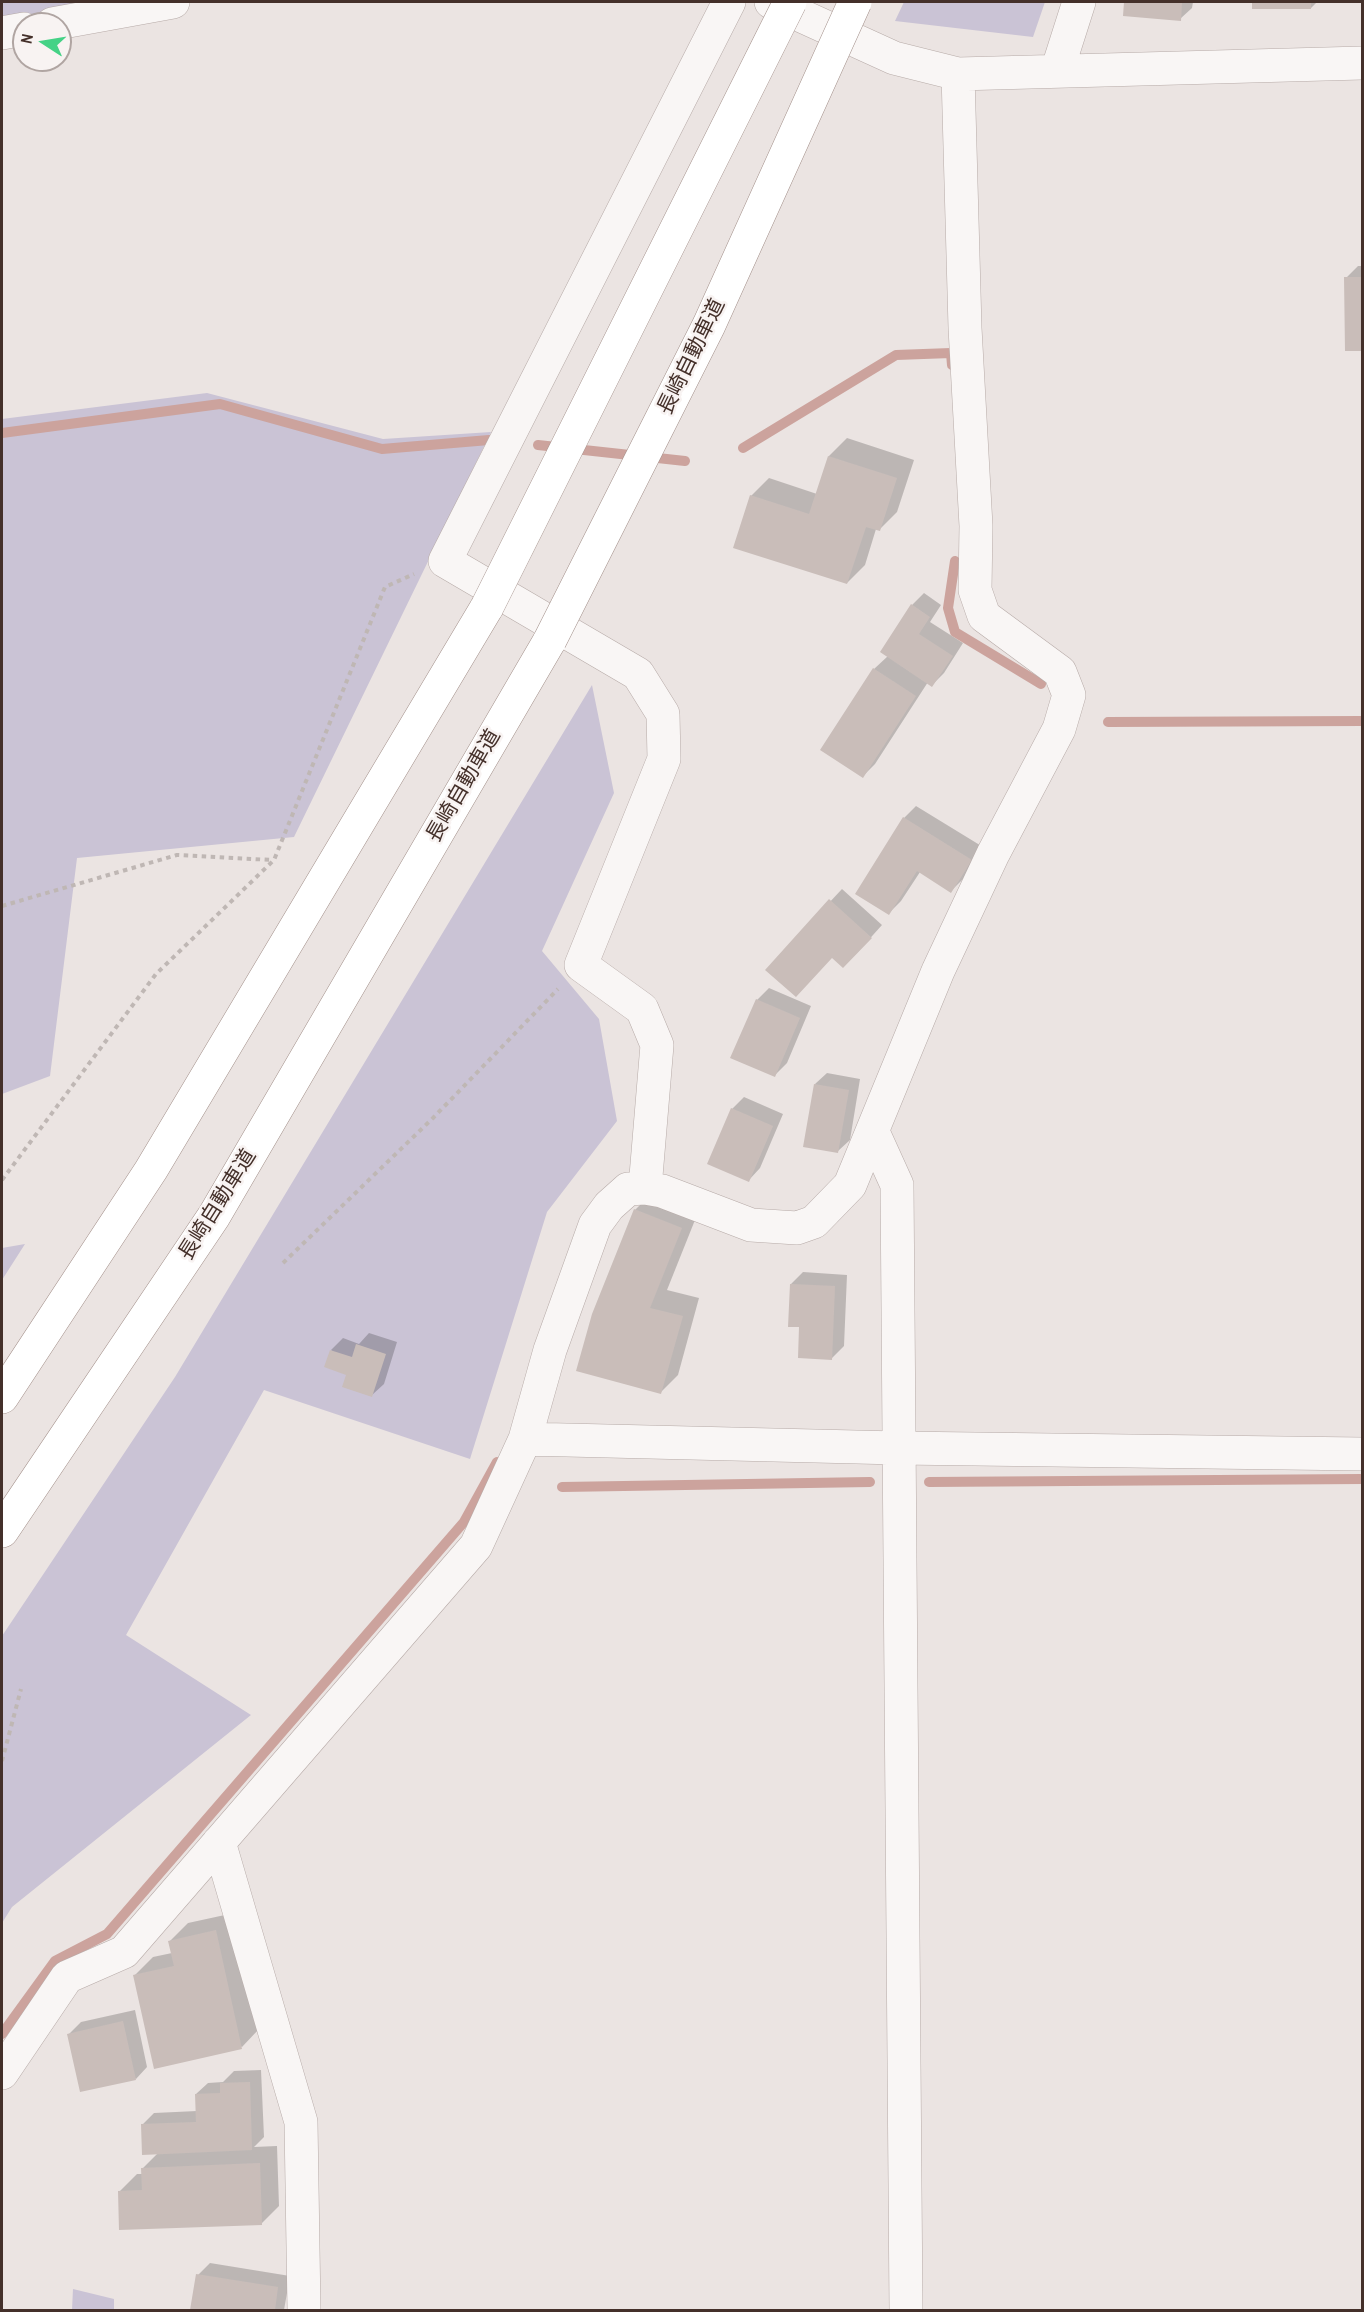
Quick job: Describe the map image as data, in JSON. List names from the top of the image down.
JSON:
{
  "streets": {
    "highway": ["長崎自動車道"]
  },
  "north": "left"
}
